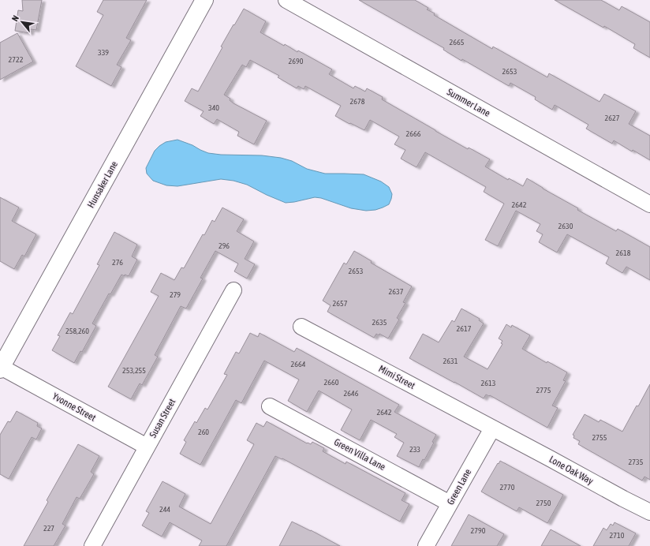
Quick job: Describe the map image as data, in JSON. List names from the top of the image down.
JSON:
{
  "streets": {
    "street": [
      "Summer Lane",
      "Hunsaker Lane",
      "Mimi Street",
      "Yvonne Street",
      "Susan Street",
      "Green Villa Lane",
      "Lone Oak Way",
      "Green Lane"
    ]
  },
  "crossings": [
    ["Hunsaker Lane", "Yvonne Street"],
    ["Mimi Street", "Lone Oak Way"],
    ["Mimi Street", "Green Lane"],
    ["Yvonne Street", "Susan Street"],
    ["Green Villa Lane", "Green Lane"],
    ["Lone Oak Way", "Green Lane"]
  ],
  "house_numbers": [
    "2665",
    "339",
    "2722",
    "2690",
    "2653",
    "2678",
    "340",
    "2627",
    "2666",
    "2642",
    "2630",
    "296",
    "2618",
    "276",
    "2653",
    "2637",
    "279",
    "2657",
    "2635",
    "2617",
    "258,260",
    "2631",
    "2664",
    "253,255",
    "2660",
    "2613",
    "2775",
    "2646",
    "2642",
    "260",
    "2755",
    "233",
    "2735",
    "2770",
    "2750",
    "244",
    "227",
    "2790",
    "2710"
  ],
  "north": "top left"
}
